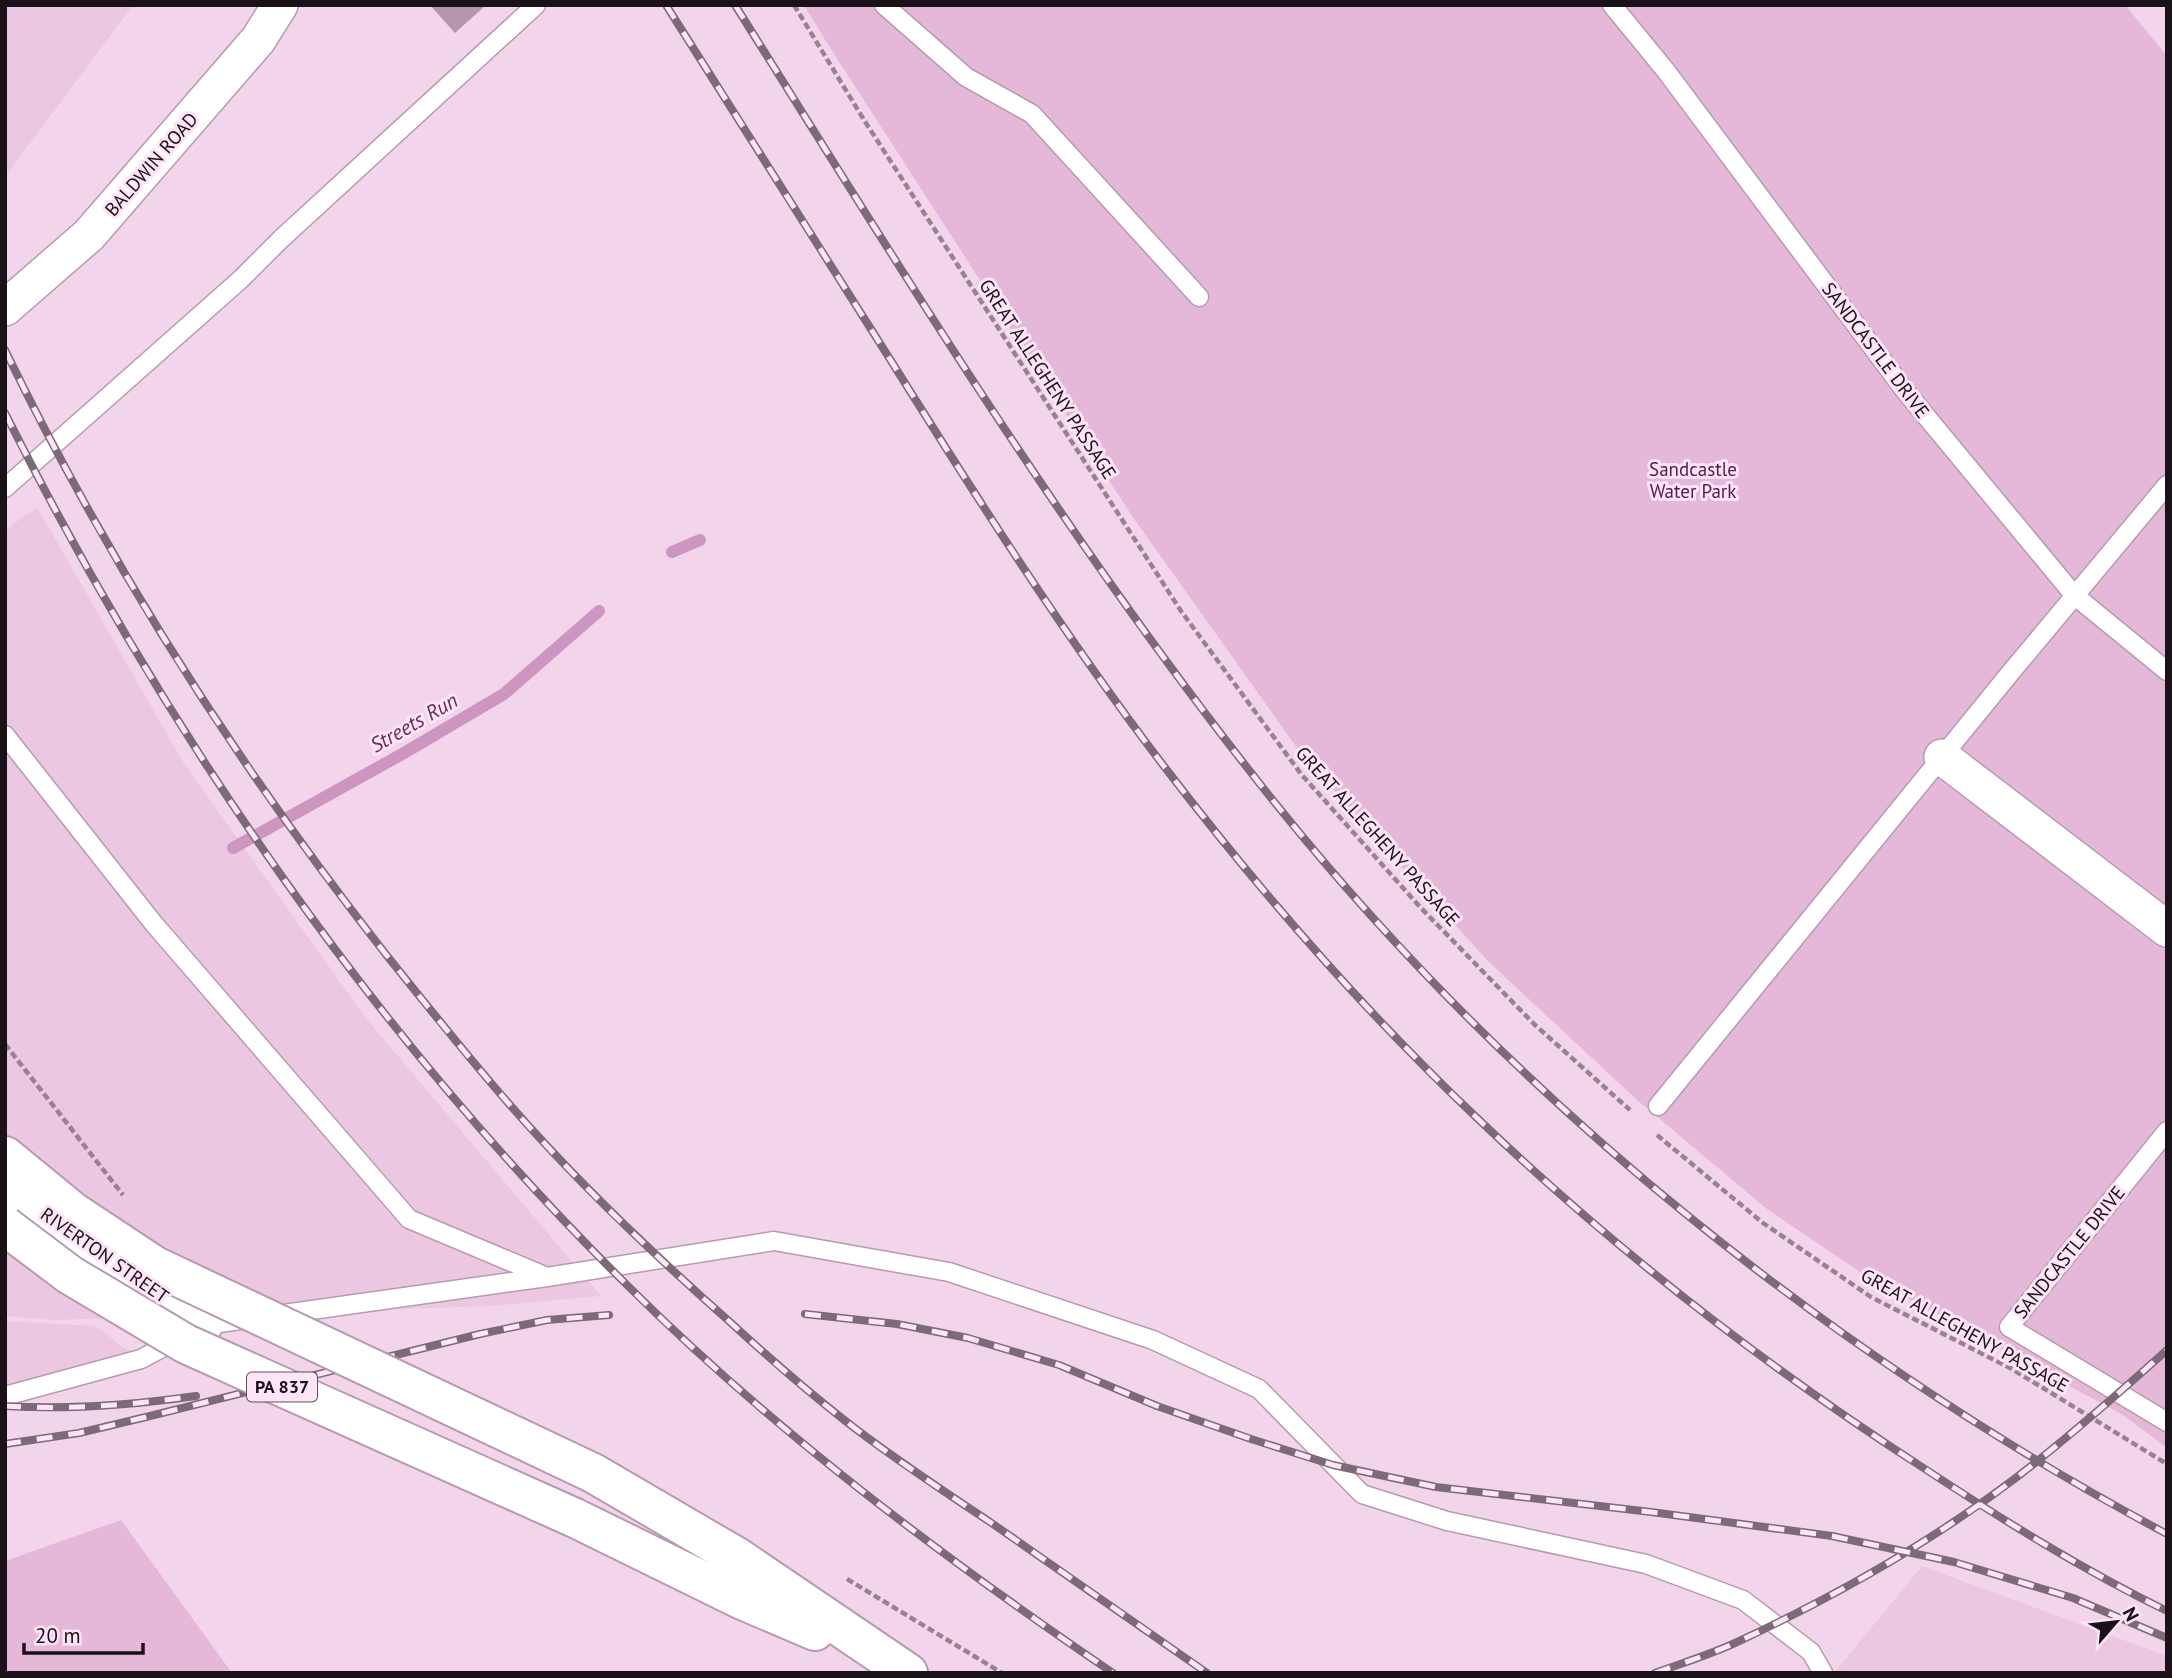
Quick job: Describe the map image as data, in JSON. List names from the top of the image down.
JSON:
{
  "streets": {
    "main road": ["PA 837"],
    "street": ["BALDWIN ROAD", "RIVERTON STREET"],
    "lane": ["SANDCASTLE DRIVE"],
    "path": ["GREAT ALLEGHENY PASSAGE"]
  },
  "water": ["Streets Run"],
  "parks": ["Sandcastle Water Park"],
  "scale_bar": "20 m",
  "north": "top right"
}
